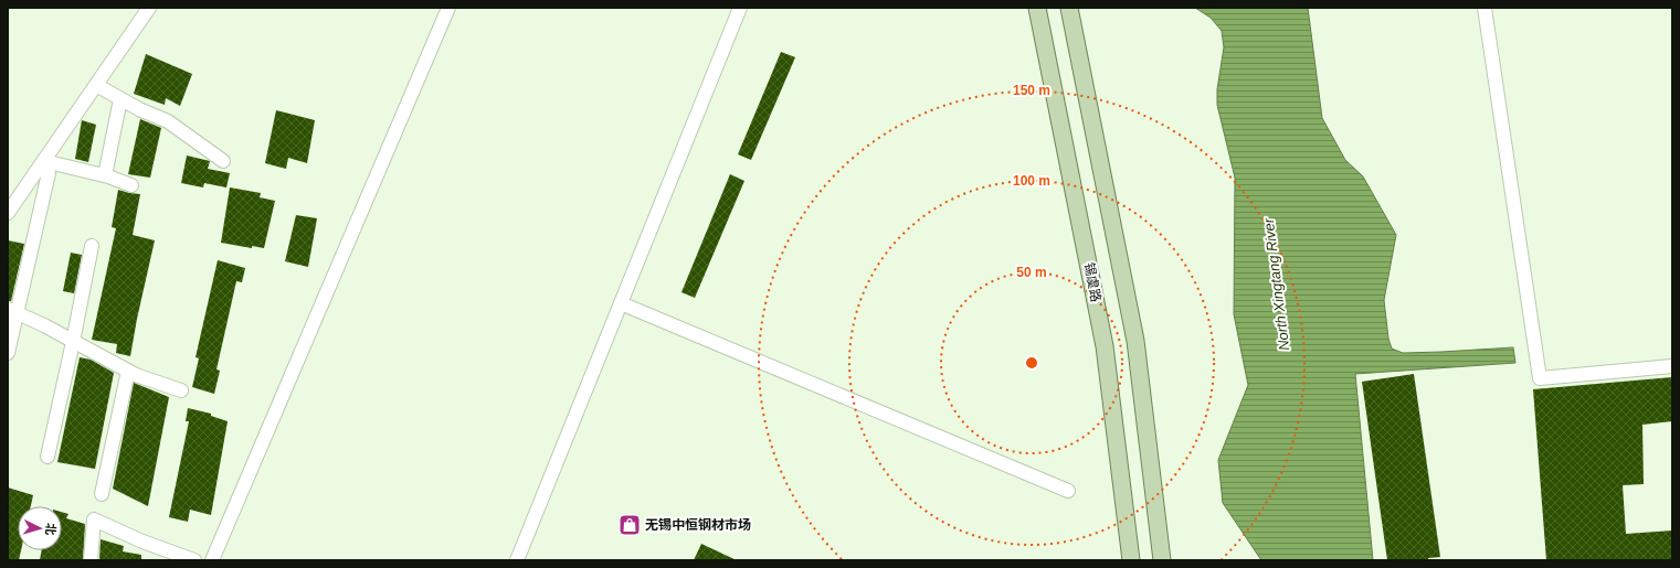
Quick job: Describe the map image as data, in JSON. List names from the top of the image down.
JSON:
{
  "streets": {
    "main road": ["锡虞路"]
  },
  "water": ["North Xingtang River"],
  "places": {
    "shop": ["无锡中恒钢材市场"]
  },
  "north": "right",
  "rings": ["150 m", "100 m", "50 m"]
}
